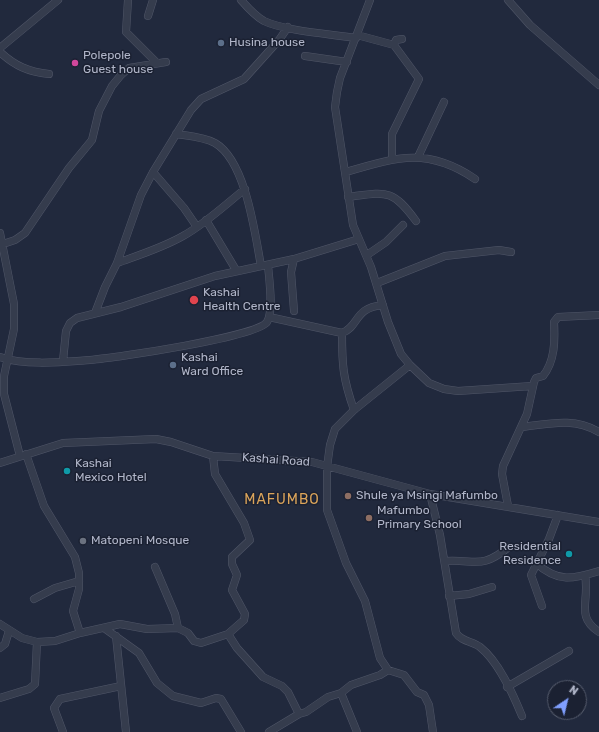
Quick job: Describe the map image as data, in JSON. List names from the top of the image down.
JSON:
{
  "streets": {
    "street": ["Kashai Road"]
  },
  "districts": ["MAFUMBO"],
  "places": [
    "Husina house",
    "Polepole Guest house",
    "Kashai Health Centre",
    "Kashai Ward Office",
    "Kashai Mexico Hotel",
    "Shule ya Msingi Mafumbo",
    "Mafumbo Primary School",
    "Matopeni Mosque",
    "Residential Residence"
  ],
  "north": "top right"
}
